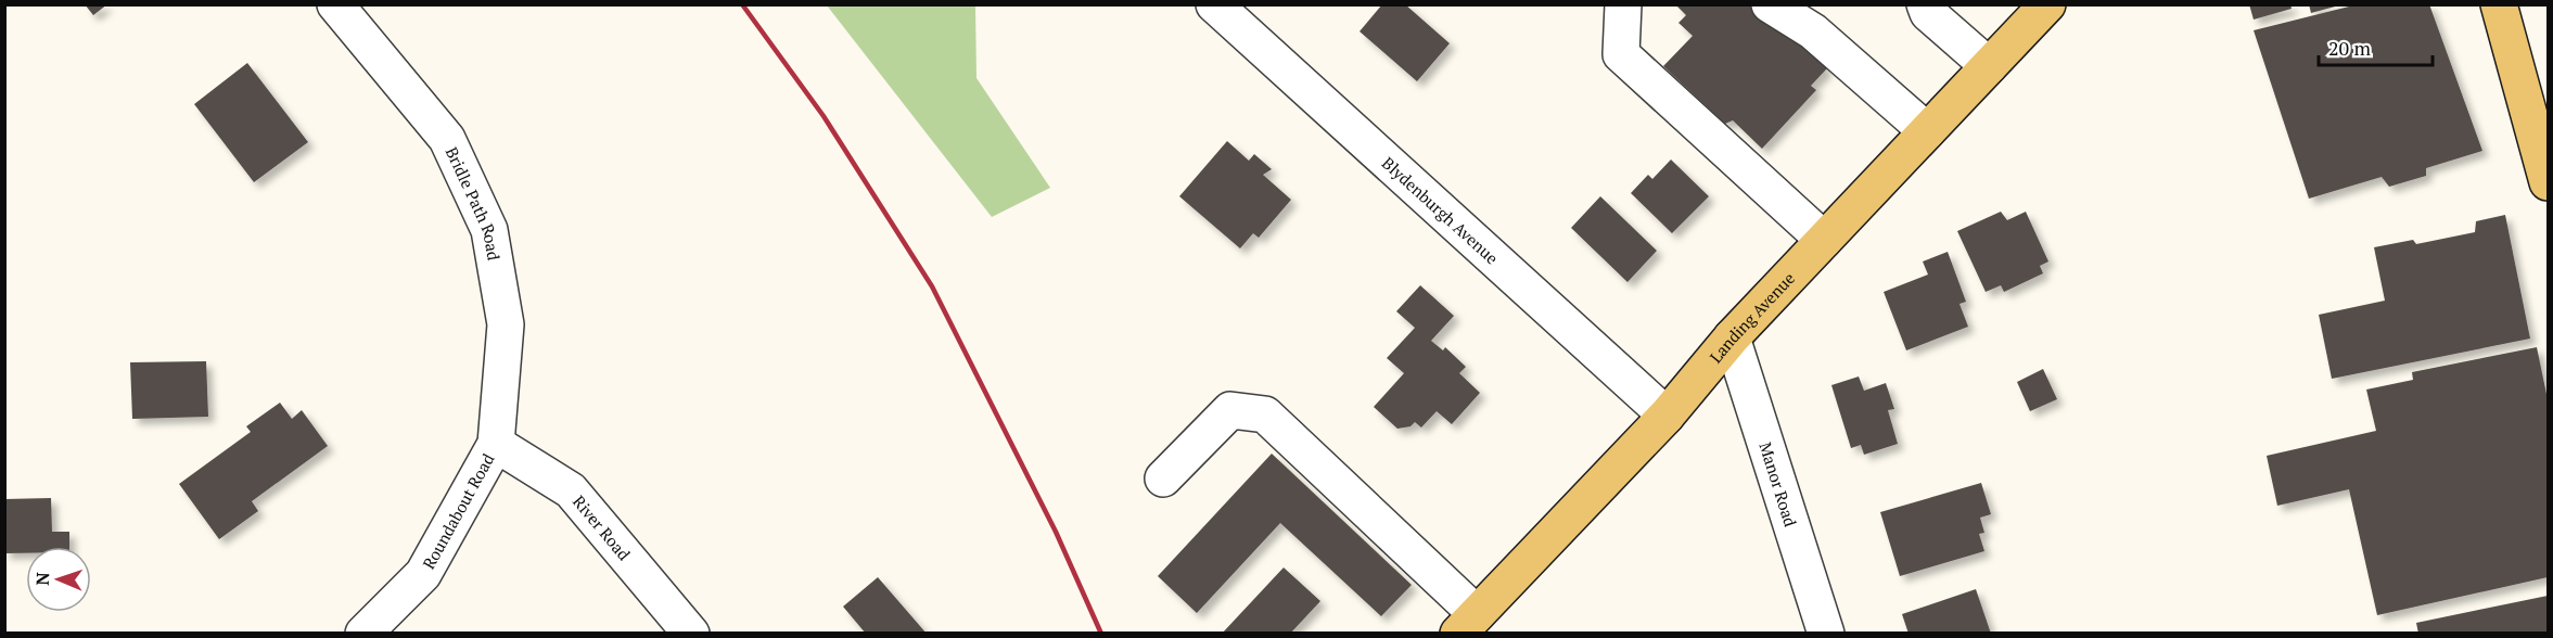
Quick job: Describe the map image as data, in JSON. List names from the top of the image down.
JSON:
{
  "streets": {
    "main road": ["Landing Avenue"],
    "street": [
      "Bridle Path Road",
      "Blydenburgh Avenue",
      "Manor Road",
      "Roundabout Road",
      "River Road"
    ]
  },
  "crossings": [
    ["Bridle Path Road", "Roundabout Road"],
    ["Bridle Path Road", "River Road"],
    ["Blydenburgh Avenue", "Landing Avenue"],
    ["Landing Avenue", "Manor Road"],
    ["Roundabout Road", "River Road"]
  ],
  "scale_bar": "20 m",
  "north": "left"
}
